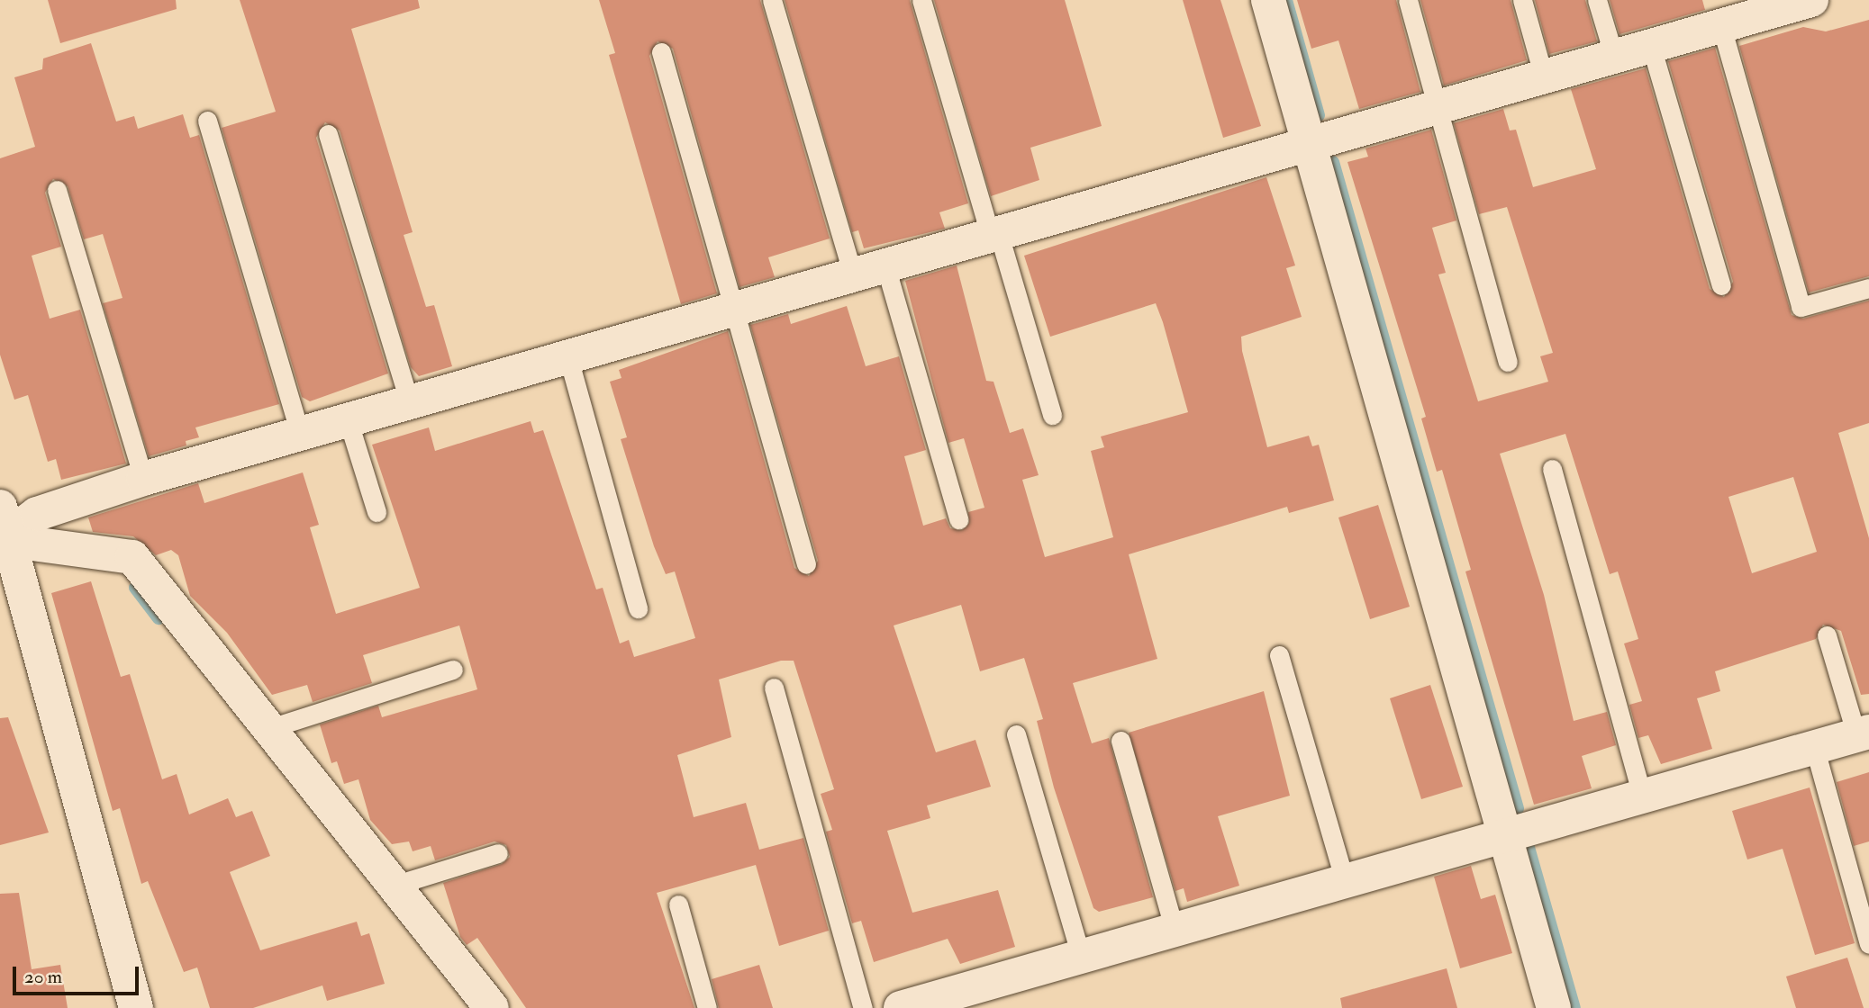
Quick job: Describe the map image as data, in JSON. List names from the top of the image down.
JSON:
{
  "scale_bar": "20 m"
}
